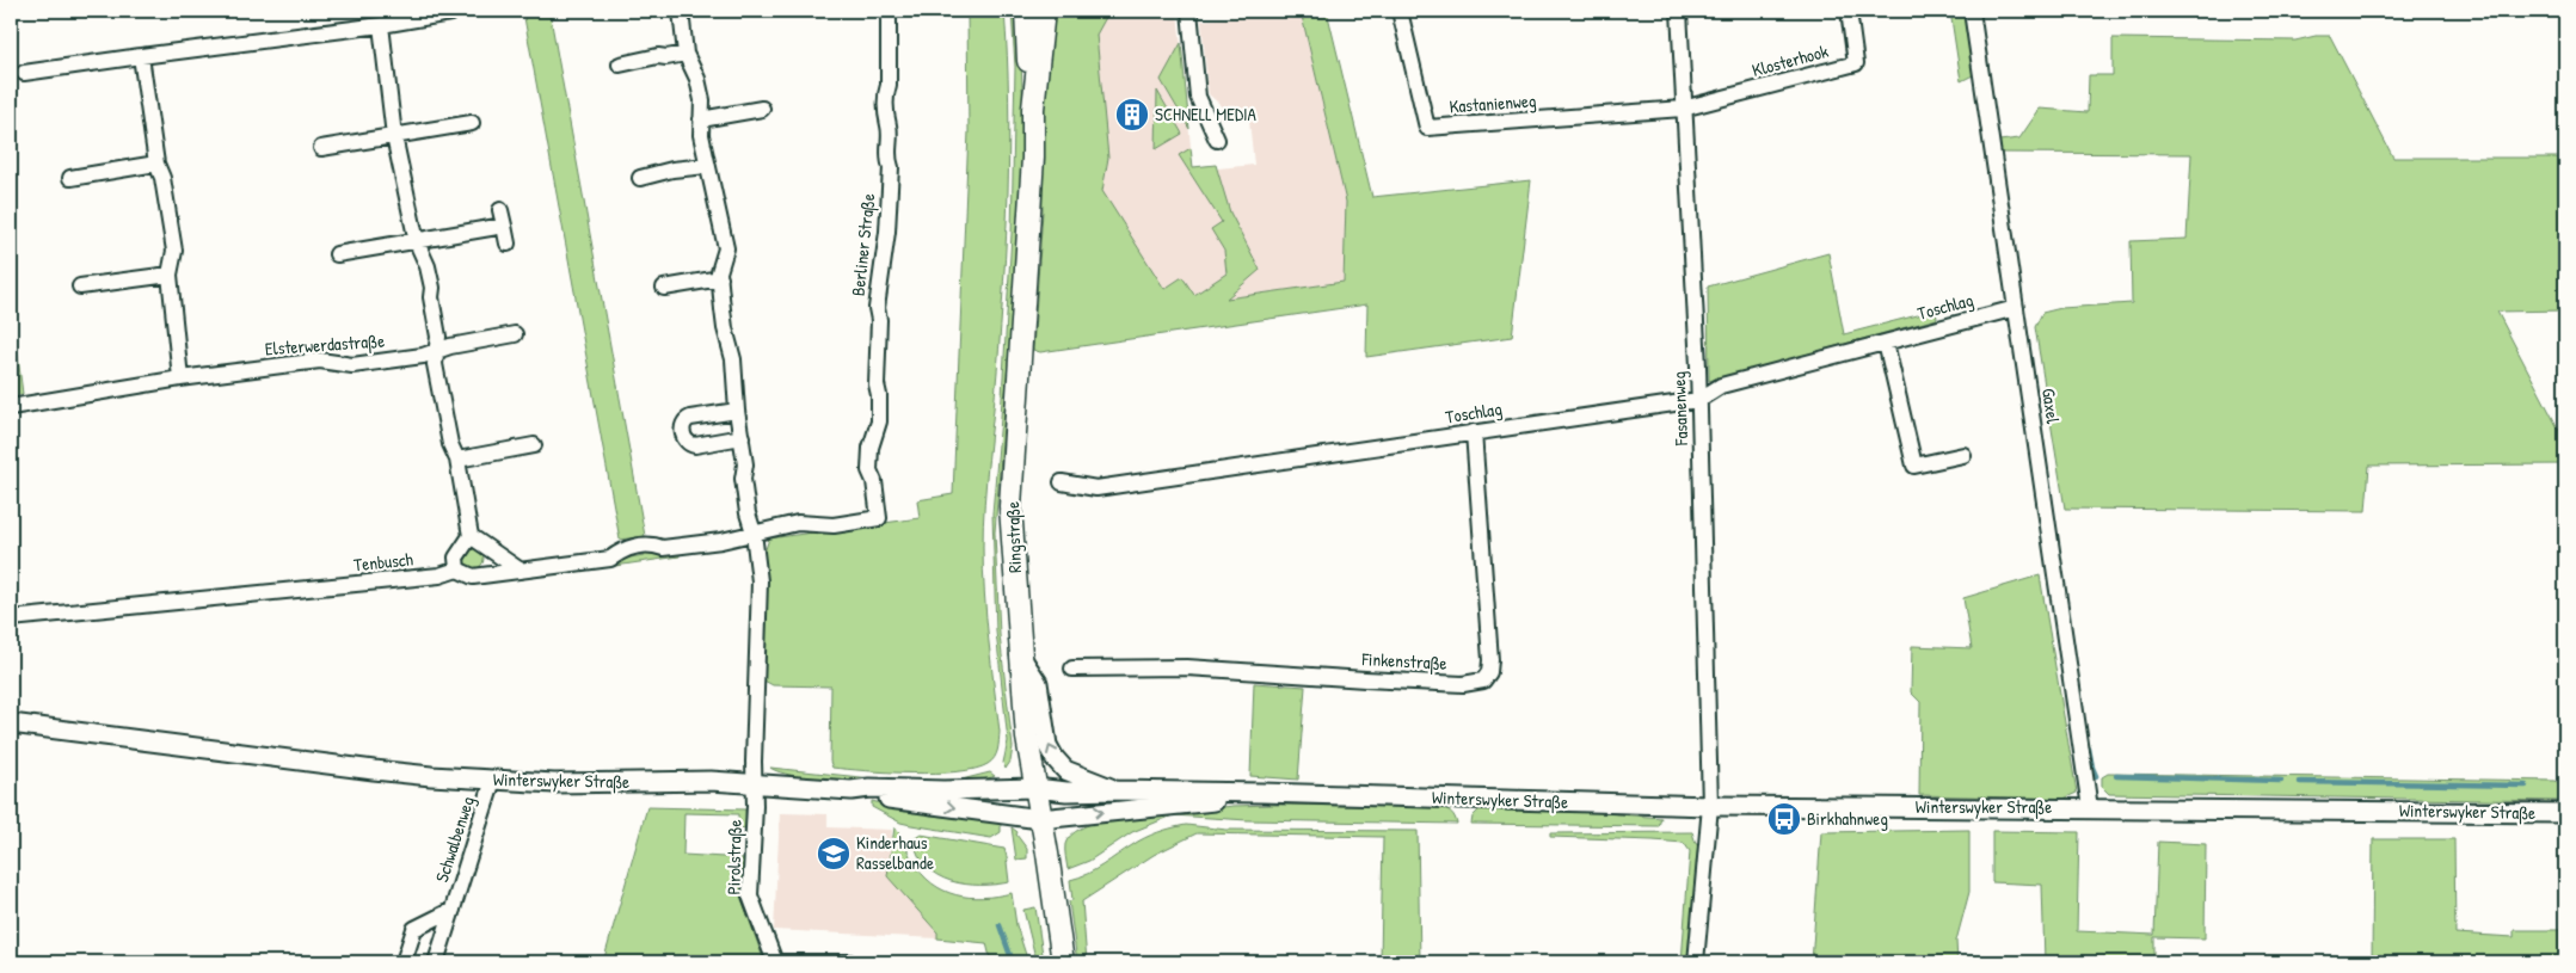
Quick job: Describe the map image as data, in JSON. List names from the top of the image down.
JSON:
{
  "streets": {
    "main road": ["Ringstraße"],
    "street": [
      "Klosterhook",
      "Kastanienweg",
      "Berliner Straße",
      "Toschlag",
      "Elsterwerdastraße",
      "Gaxel",
      "Fasanenweg",
      "Tenbusch",
      "Finkenstraße",
      "Winterswyker Straße",
      "Schwalbenweg",
      "Pirolstraße"
    ]
  },
  "crossings": [
    ["Klosterhook", "Kastanienweg"],
    ["Klosterhook", "Fasanenweg"],
    ["Kastanienweg", "Fasanenweg"],
    ["Berliner Straße", "Tenbusch"],
    ["Toschlag", "Gaxel"],
    ["Toschlag", "Fasanenweg"],
    ["Toschlag", "Finkenstraße"],
    ["Gaxel", "Winterswyker Straße"],
    ["Fasanenweg", "Winterswyker Straße"],
    ["Ringstraße", "Winterswyker Straße"],
    ["Winterswyker Straße", "Schwalbenweg"],
    ["Winterswyker Straße", "Pirolstraße"]
  ],
  "places": {
    "building": ["SCHNELL MEDIA"],
    "bus stop": ["Birkhahnweg"],
    "school or university": ["Kinderhaus Rasselbande"]
  }
}
